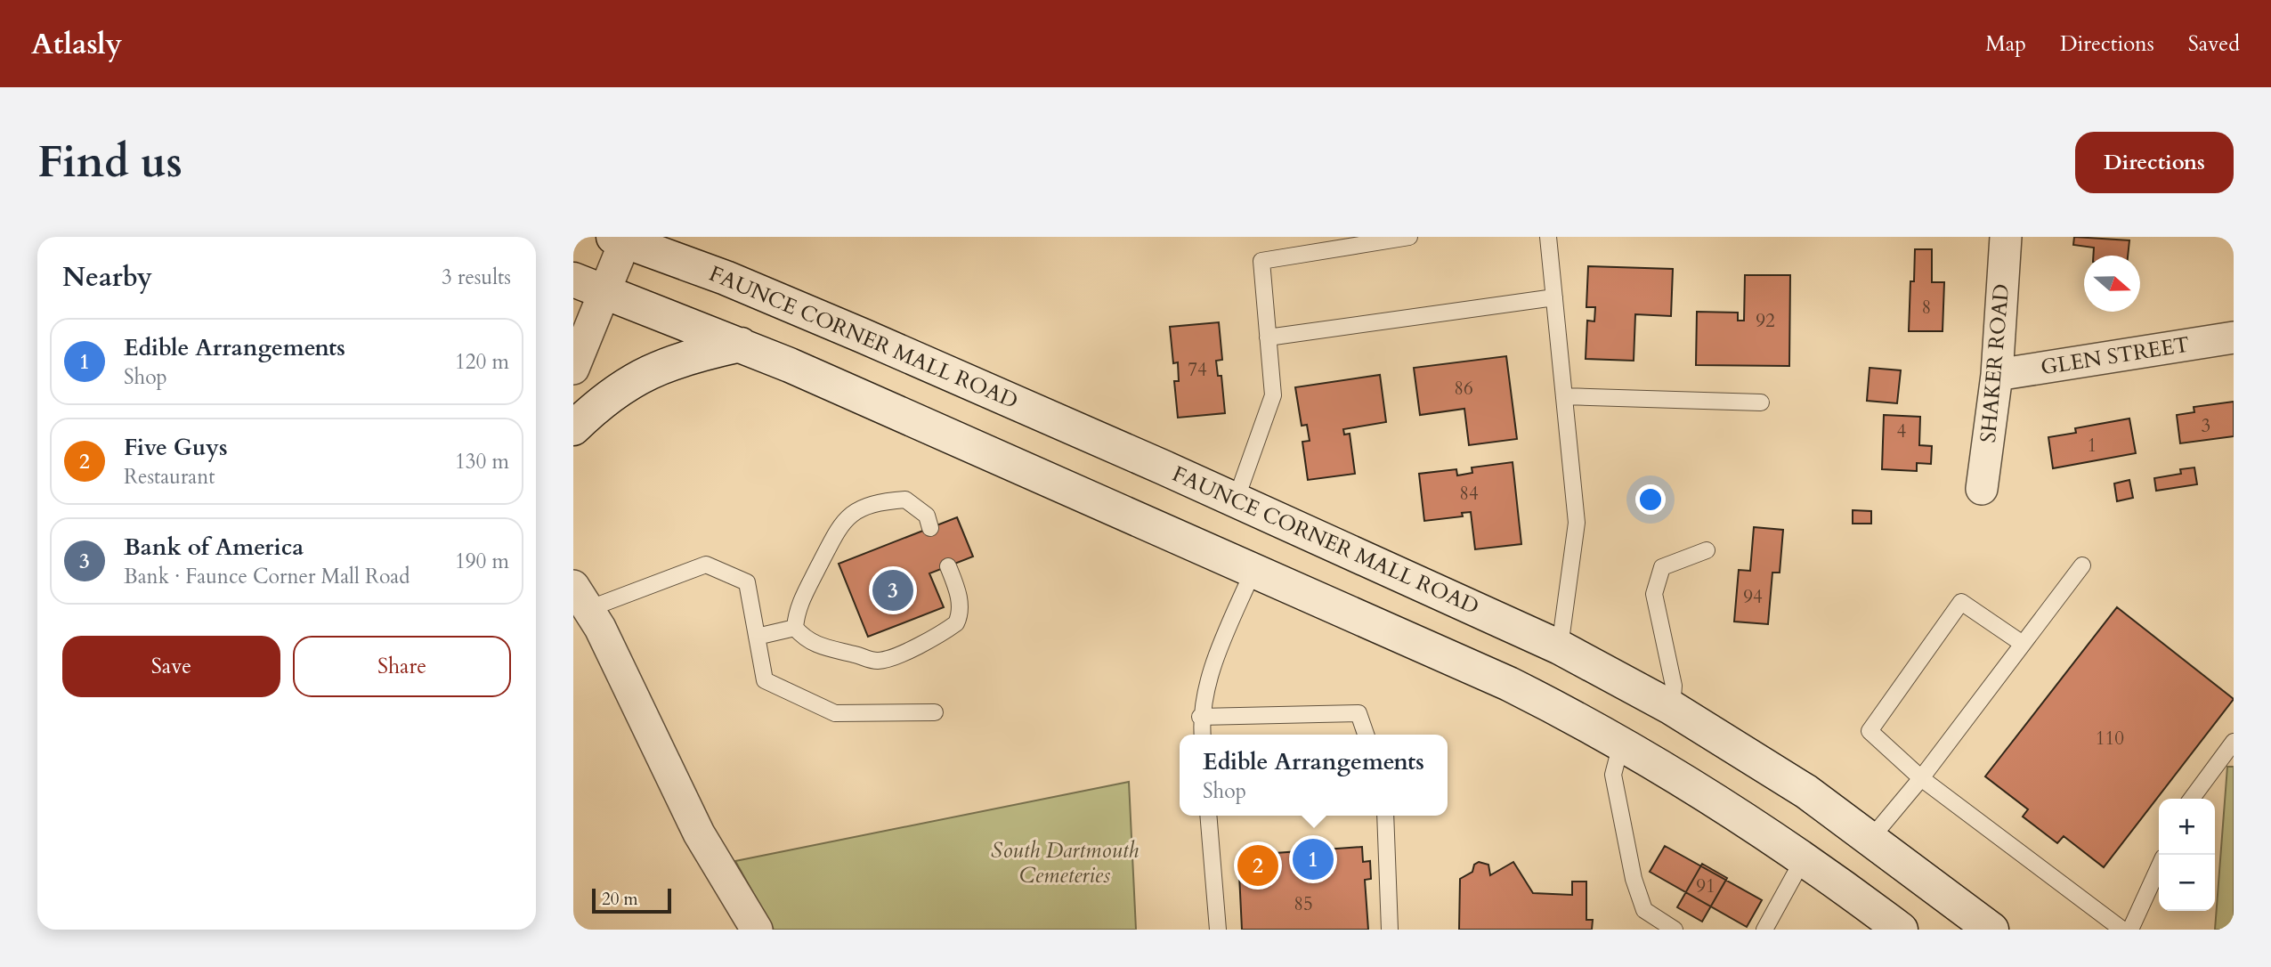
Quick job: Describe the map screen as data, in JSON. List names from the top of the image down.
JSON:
{
  "streets": {
    "main road": ["FAUNCE CORNER MALL ROAD"],
    "street": ["GLEN STREET", "SHAKER ROAD"]
  },
  "crossings": [
    ["GLEN STREET", "SHAKER ROAD"]
  ],
  "parks": ["South Dartmouth Cemeteries"],
  "house_numbers": [
    "8",
    "92",
    "74",
    "86",
    "3",
    "4",
    "1",
    "84",
    "94",
    "110",
    "91",
    "85"
  ],
  "scale_bar": "20 m",
  "north": "right",
  "page": {
    "header": "Atlasly",
    "nav": ["Map", "Directions", "Saved"],
    "buttons": [
      "Directions",
      ["Save", "Share"]
    ],
    "title": "Find us",
    "heading": ["Nearby", "3 results"],
    "list": [
      {
        "mark": "1",
        "name": "Edible Arrangements",
        "note": "Shop",
        "value": "120 m"
      },
      {
        "mark": "2",
        "name": "Five Guys",
        "note": "Restaurant",
        "value": "130 m"
      },
      {
        "mark": "3",
        "name": "Bank of America",
        "note": "Bank · Faunce Corner Mall Road",
        "value": "190 m"
      }
    ],
    "pins": ["3", "1", "2"],
    "popup": ["Edible Arrangements", "Shop"],
    "map_buttons": ["+", "−"],
    "scale": "20 m"
  }
}
